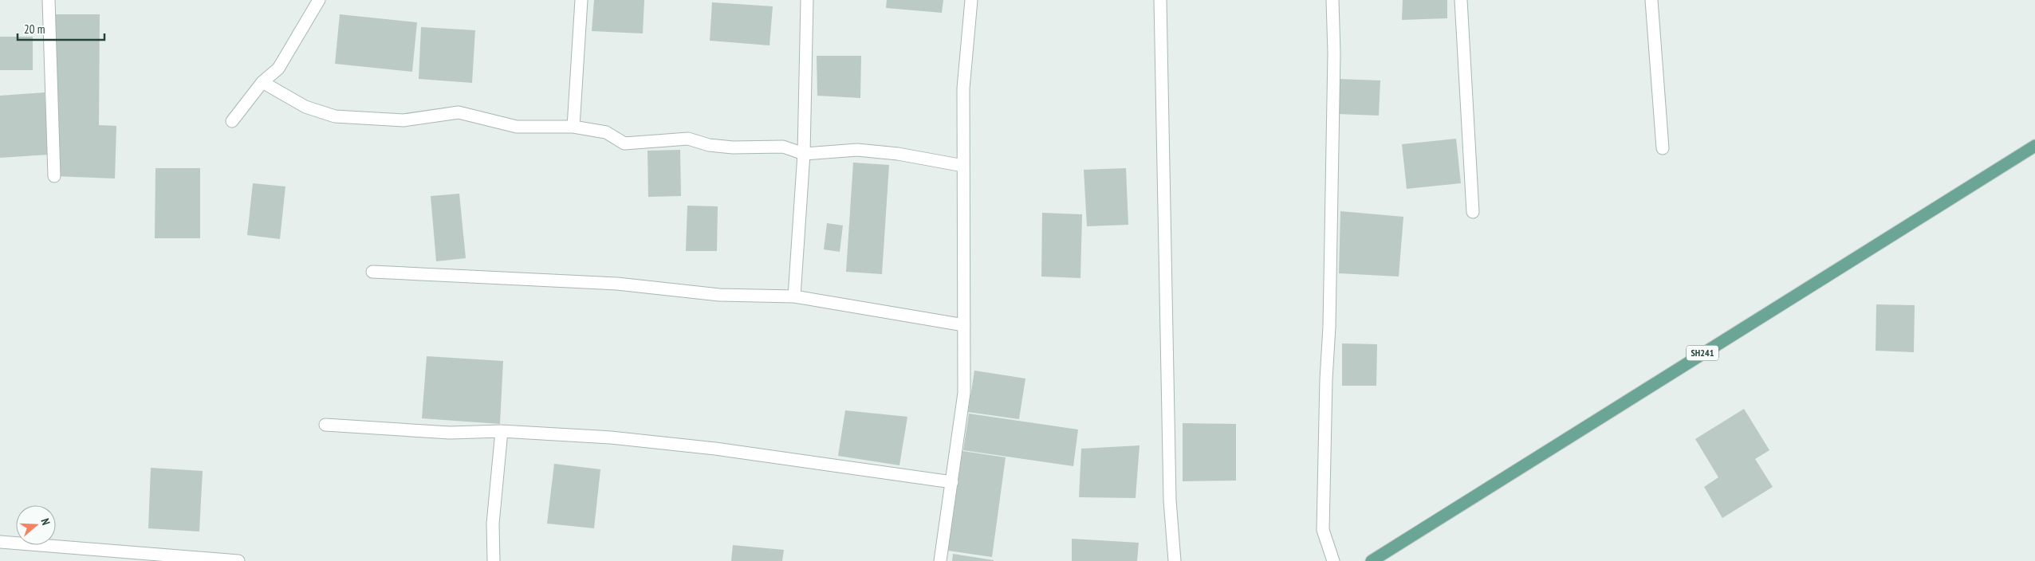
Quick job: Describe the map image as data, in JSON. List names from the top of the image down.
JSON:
{
  "streets": {
    "main road": ["SH241"]
  },
  "scale_bar": "20 m",
  "north": "right"
}
